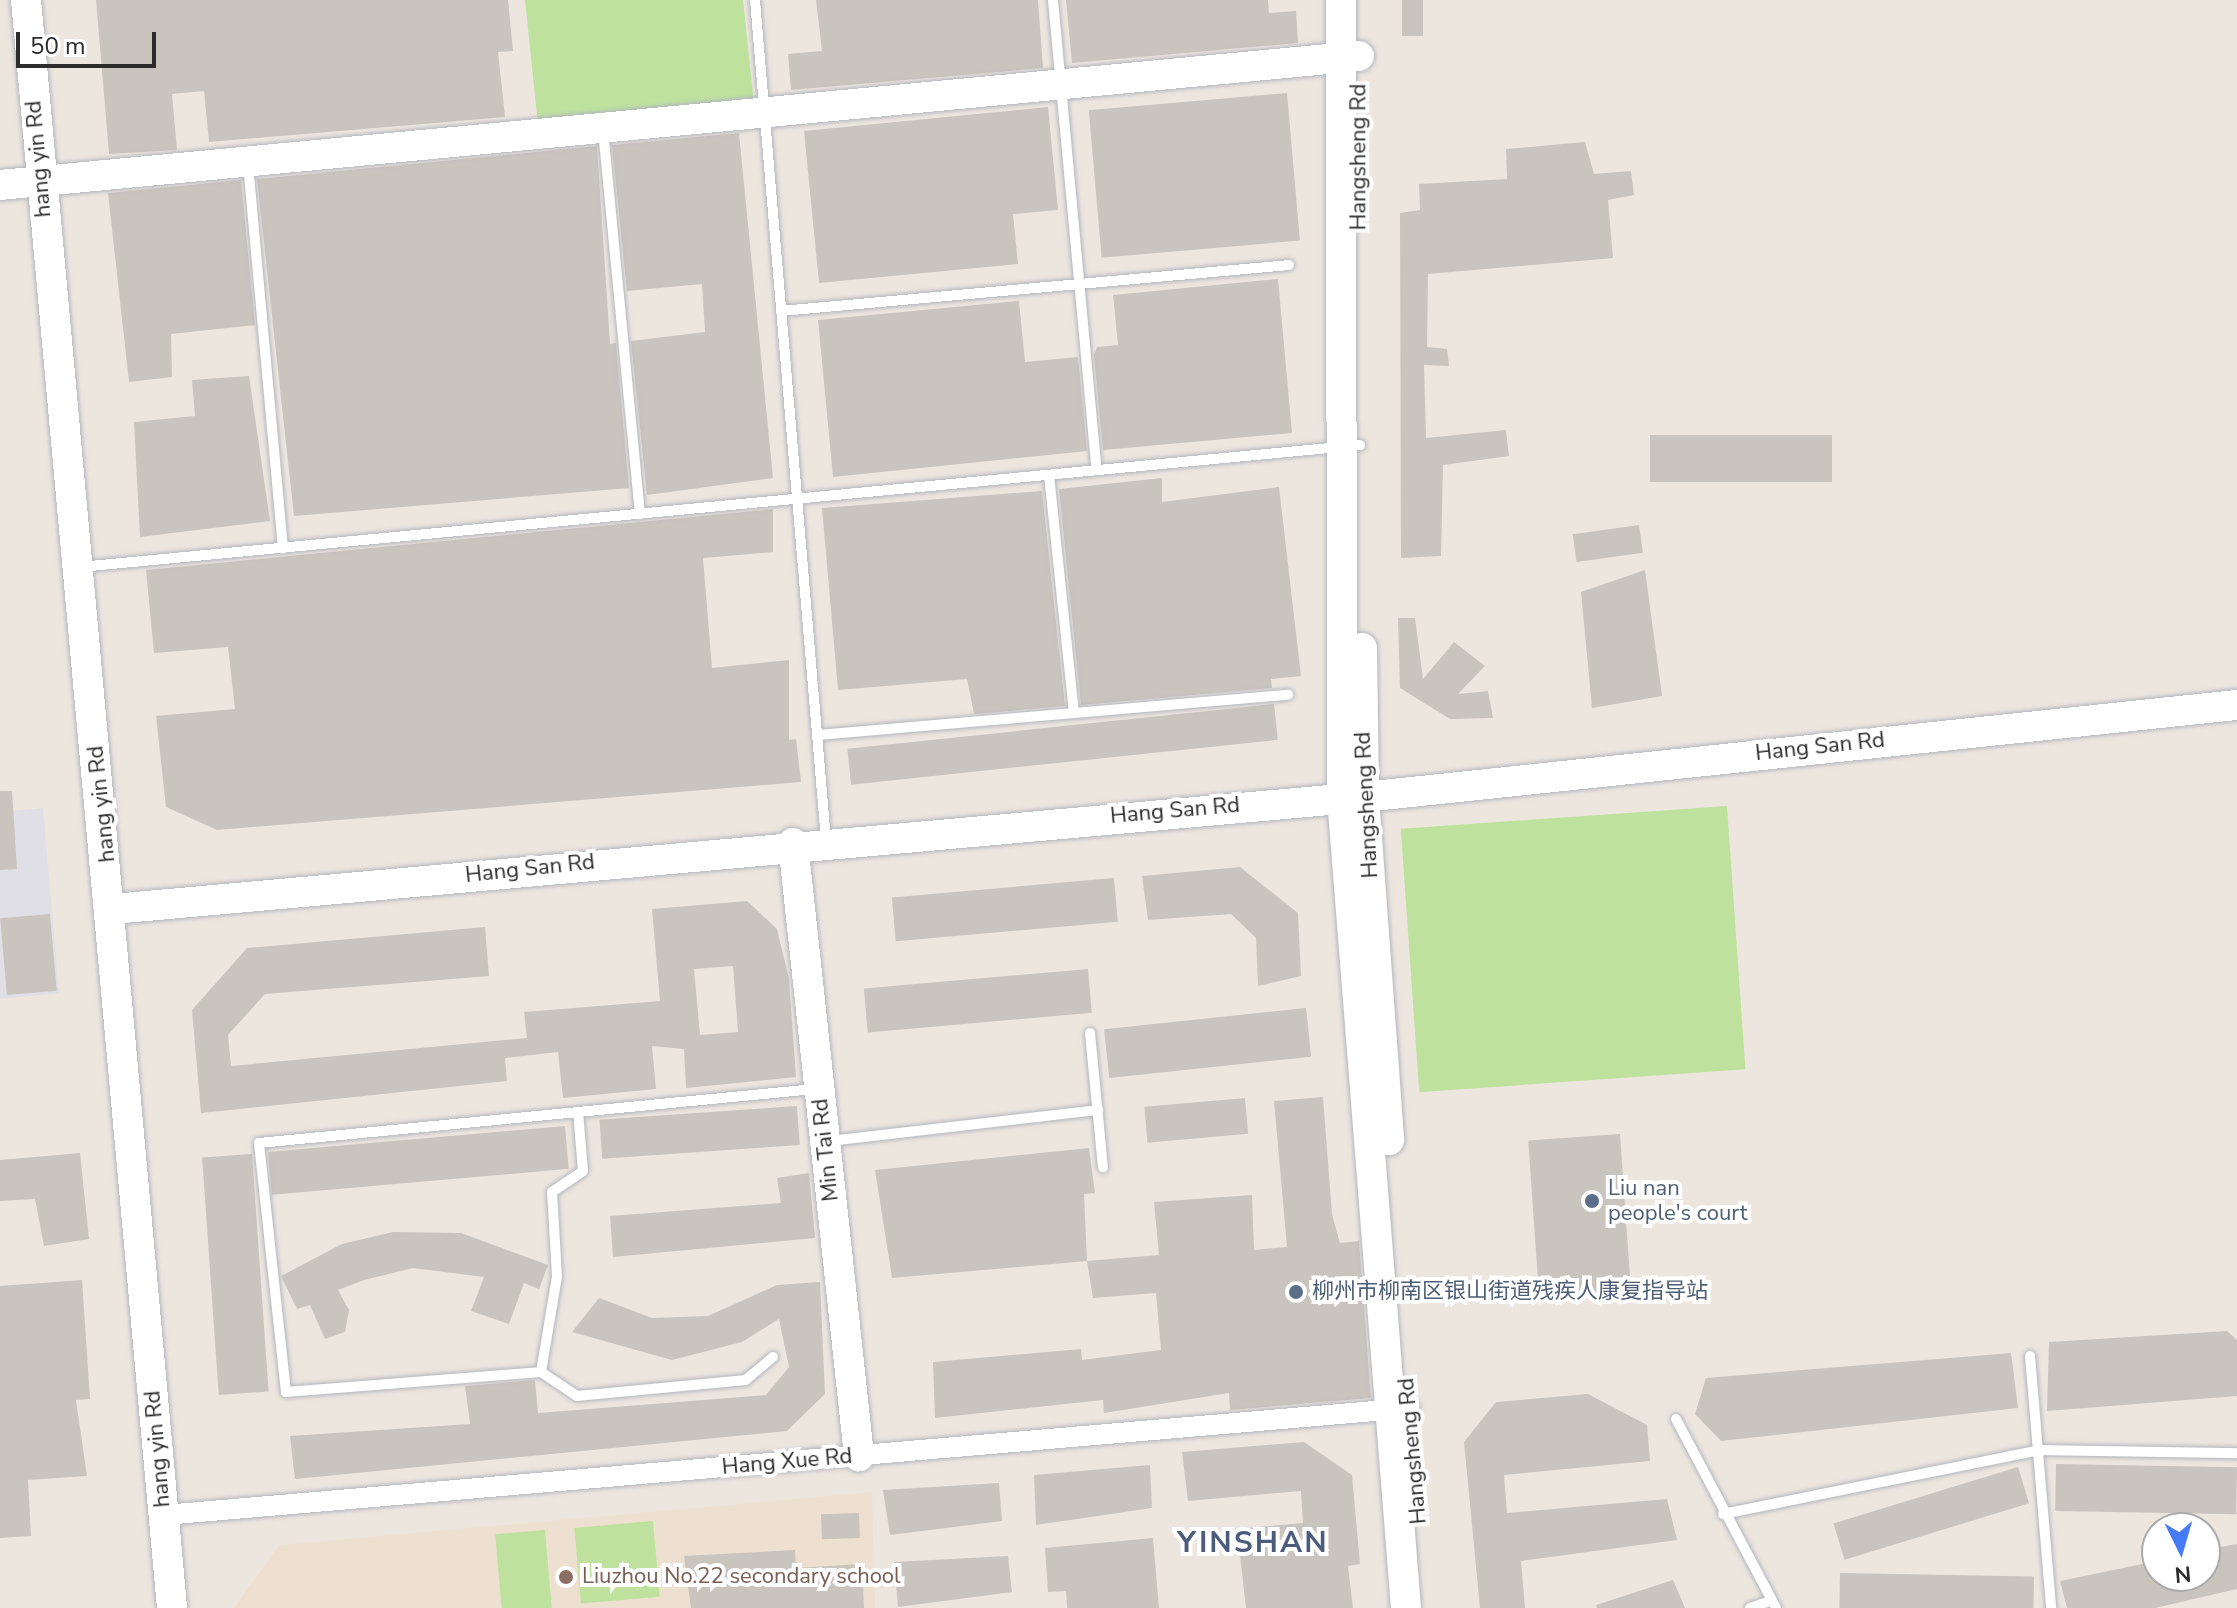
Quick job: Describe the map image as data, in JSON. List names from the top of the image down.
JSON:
{
  "streets": {
    "street": [
      "Hangsheng Rd",
      "hang yin Rd",
      "Hang San Rd",
      "Min Tai Rd",
      "Hang Xue Rd"
    ]
  },
  "crossings": [
    ["Hangsheng Rd", "Hang San Rd"],
    ["Hangsheng Rd", "Hang Xue Rd"],
    ["hang yin Rd", "Hang San Rd"],
    ["hang yin Rd", "Hang Xue Rd"],
    ["Hang San Rd", "Min Tai Rd"],
    ["Min Tai Rd", "Hang Xue Rd"]
  ],
  "districts": ["YINSHAN"],
  "places": ["Liu nan people's court", "柳州市柳南区银山街道残疾人康复指导站", "Liuzhou No.22 secondary school"],
  "scale_bar": "50 m",
  "north": "bottom"
}
